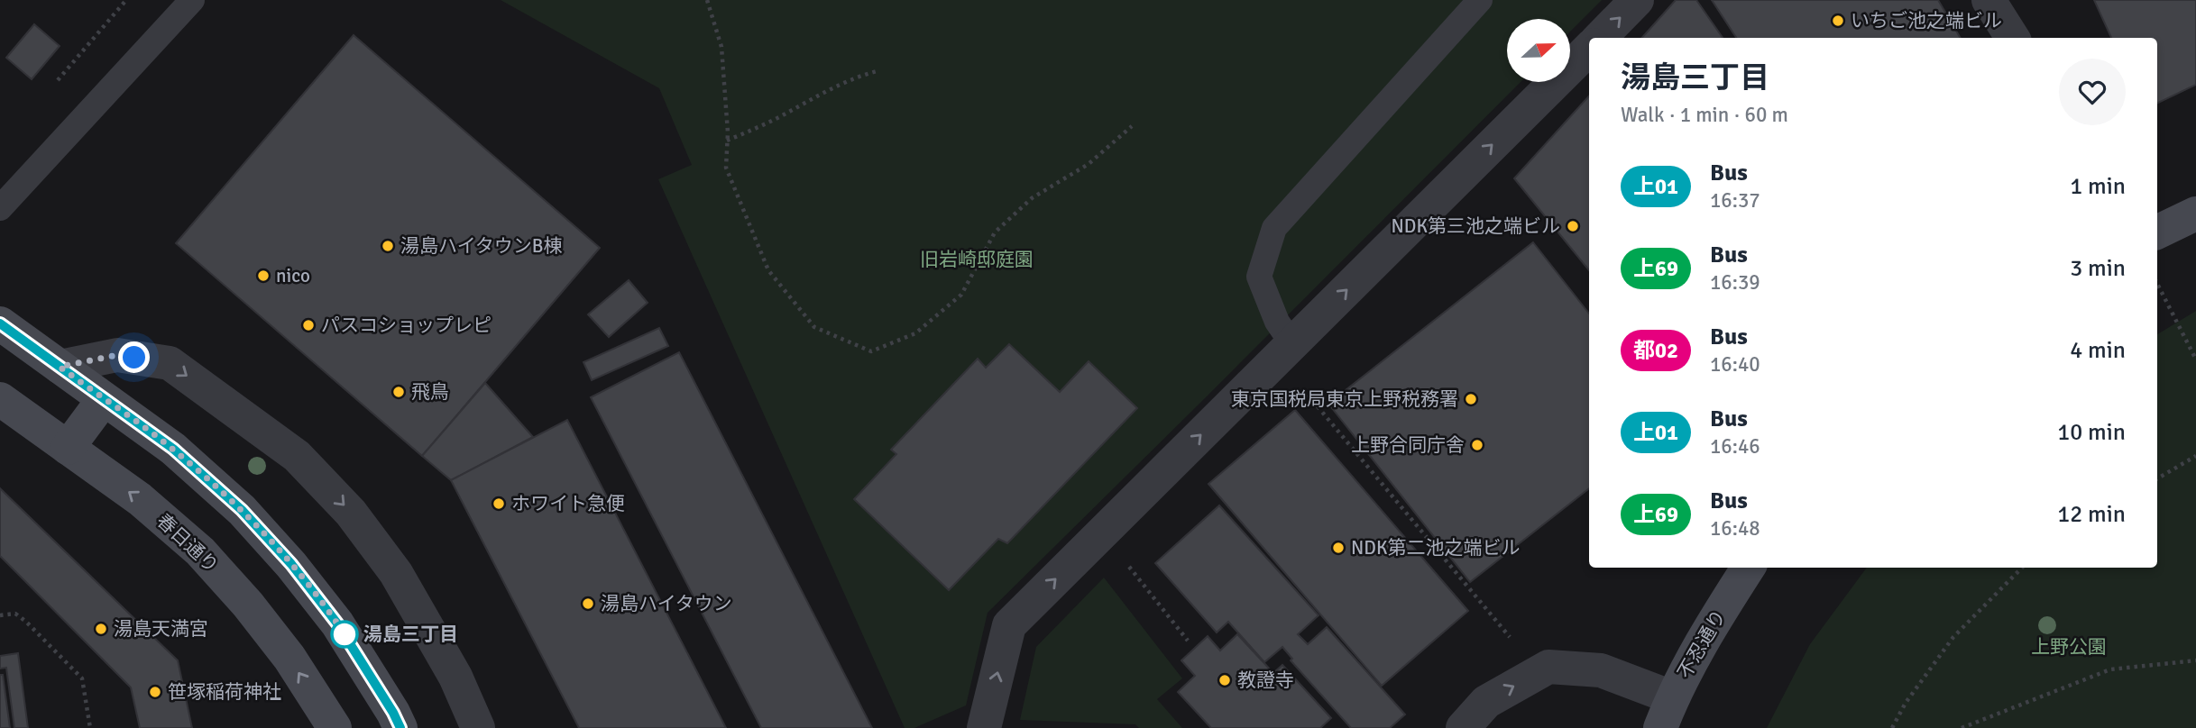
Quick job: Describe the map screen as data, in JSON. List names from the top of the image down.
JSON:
{
  "streets": {
    "main road": ["春日通り", "不忍通り"]
  },
  "parks": ["旧岩崎邸庭園", "上野公園"],
  "places": [
    "いちご池之端ビル",
    "NDK第三池之端ビル",
    "湯島ハイタウンB棟",
    "nico",
    "パスコショップレピ",
    "飛鳥",
    "東京国税局東京上野税務署",
    "上野合同庁舎",
    "ホワイト急便",
    "NDK第二池之端ビル",
    "湯島ハイタウン",
    "湯島天満宮",
    "湯島三丁目",
    "教證寺",
    "笹塚稲荷神社"
  ],
  "lines": ["bus line 上01"],
  "north": "right",
  "page": {
    "heading": ["湯島三丁目", "Walk · 1 min · 60 m"],
    "list": [
      {
        "mark": "上01",
        "name": "Bus",
        "note": "16:37",
        "value": "1 min"
      },
      {
        "mark": "上69",
        "name": "Bus",
        "note": "16:39",
        "value": "3 min"
      },
      {
        "mark": "都02",
        "name": "Bus",
        "note": "16:40",
        "value": "4 min"
      },
      {
        "mark": "上01",
        "name": "Bus",
        "note": "16:46",
        "value": "10 min"
      },
      {
        "mark": "上69",
        "name": "Bus",
        "note": "16:48",
        "value": "12 min"
      }
    ]
  }
}
